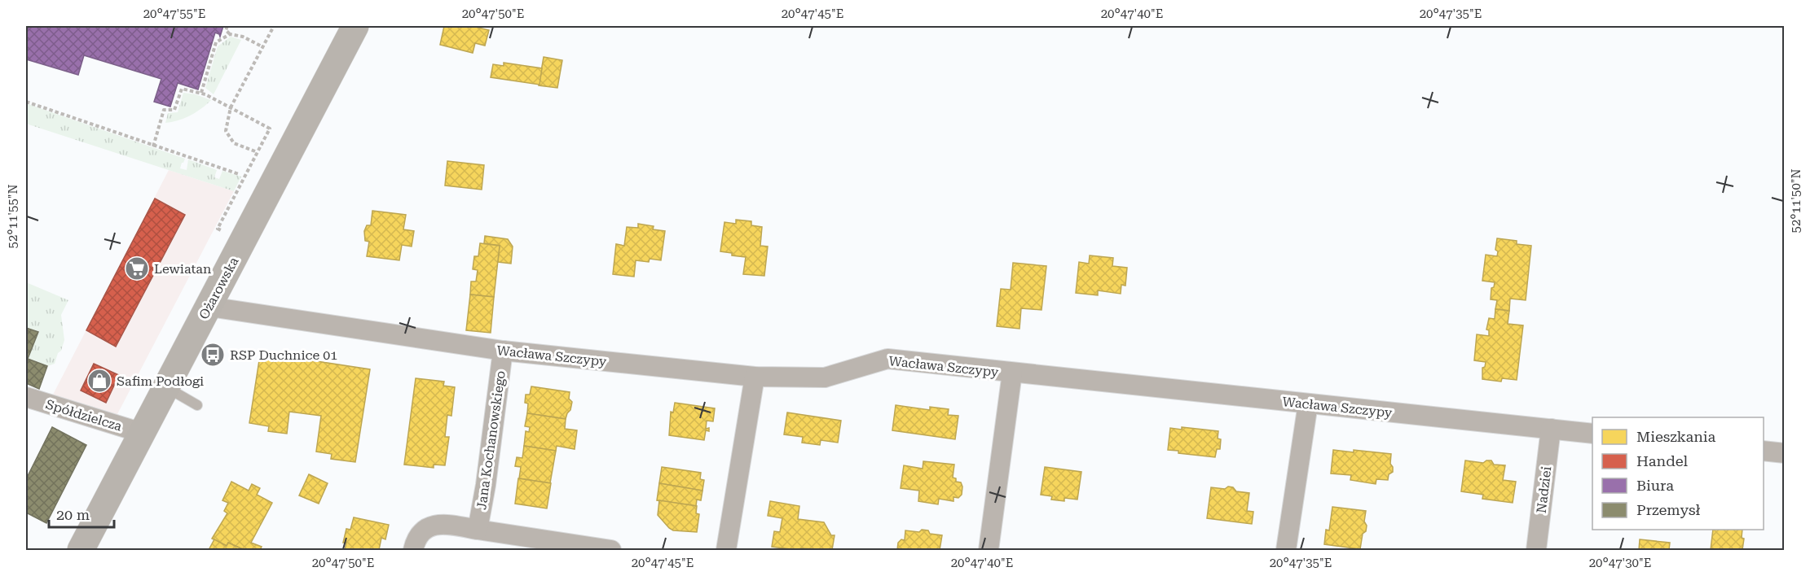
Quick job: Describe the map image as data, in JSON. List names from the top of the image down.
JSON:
{
  "streets": {
    "main road": ["Ożarowska"],
    "street": [
      "Wacława Szczypy",
      "Spółdzielcza",
      "Jana Kochanowskiego",
      "Nadziei"
    ]
  },
  "crossings": [
    ["Ożarowska", "Wacława Szczypy"],
    ["Ożarowska", "Spółdzielcza"],
    ["Wacława Szczypy", "Jana Kochanowskiego"],
    ["Wacława Szczypy", "Nadziei"]
  ],
  "places": {
    "supermarket": ["Lewiatan"],
    "bus stop": ["RSP Duchnice 01"],
    "shop": ["Safim Podłogi"]
  },
  "legend": [
    "Mieszkania",
    "Handel",
    "Biura",
    "Przemysł"
  ],
  "scale_bar": "20 m",
  "coordinates": [
    "20°47'55\"E",
    "20°47'50\"E",
    "20°47'45\"E",
    "20°47'40\"E",
    "20°47'35\"E",
    "52°11'50\"N",
    "52°11'55\"N",
    "20°47'30\"E"
  ]
}
